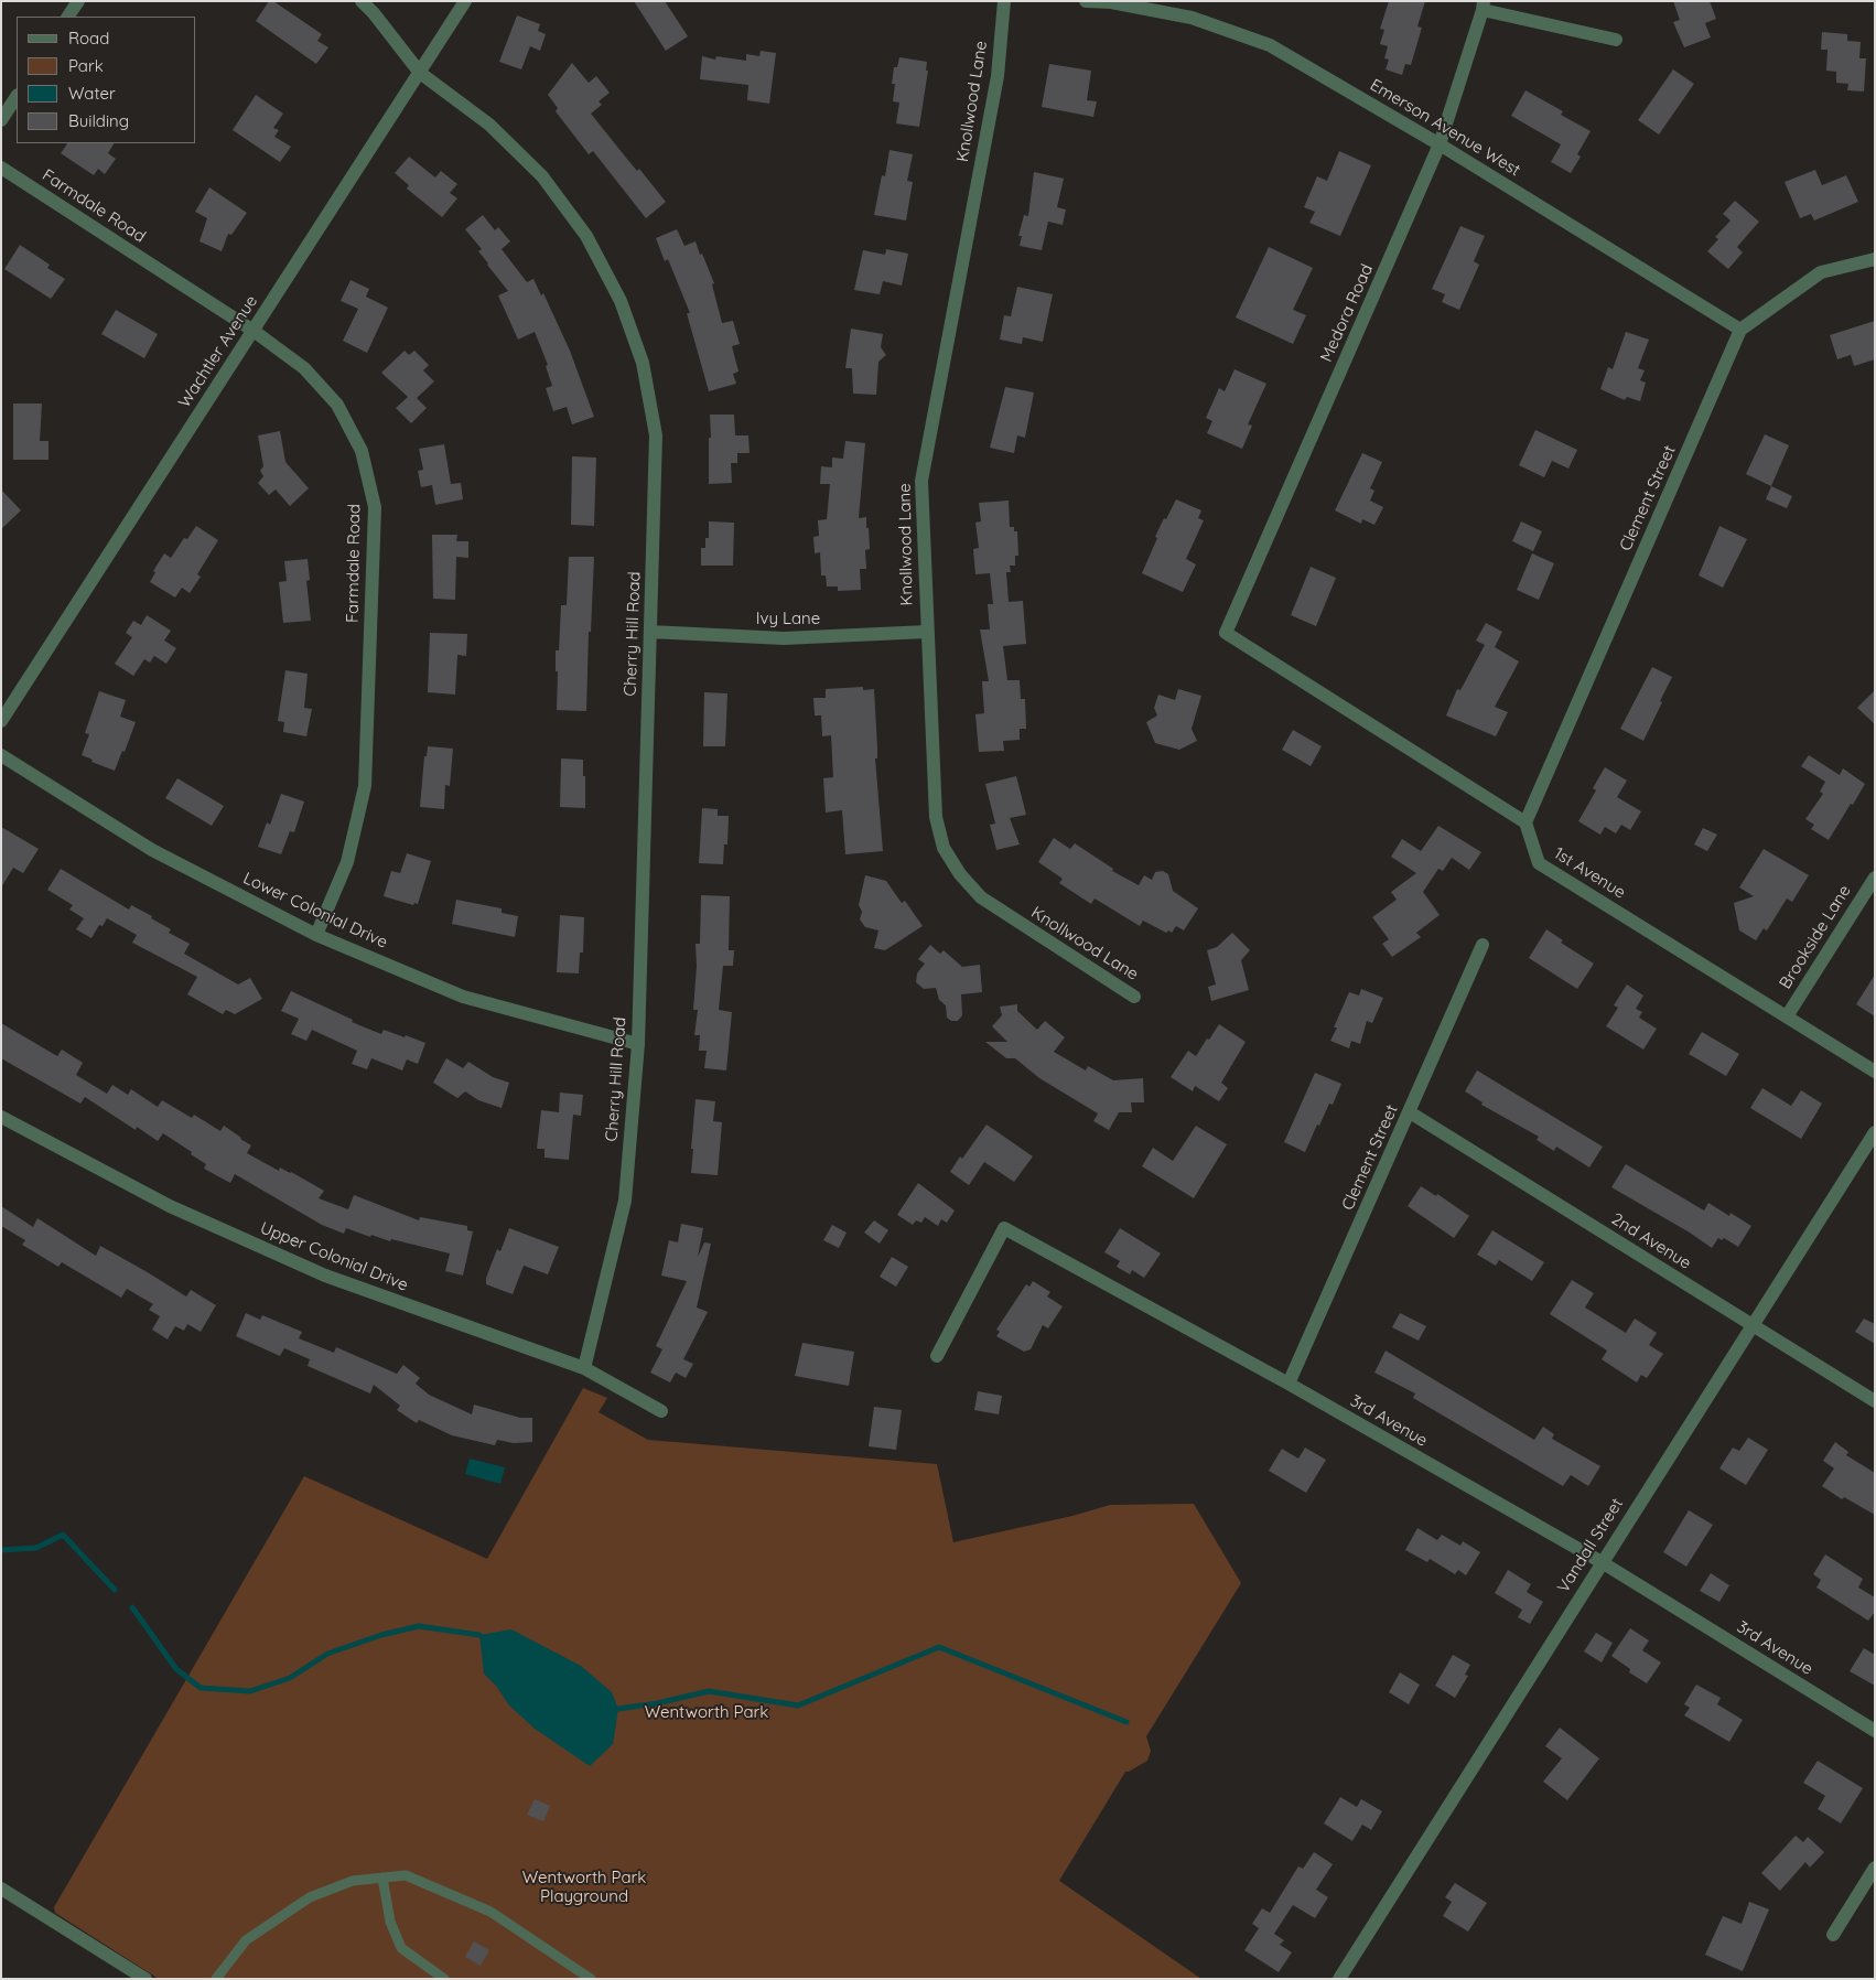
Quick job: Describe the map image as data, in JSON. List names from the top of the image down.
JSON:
{
  "streets": {
    "street": [
      "Knollwood Lane",
      "Emerson Avenue West",
      "Farmdale Road",
      "Medora Road",
      "Wachtler Avenue",
      "Clement Street",
      "Ivy Lane",
      "Cherry Hill Road",
      "1st Avenue",
      "Lower Colonial Drive",
      "Brookside Lane",
      "2nd Avenue",
      "Upper Colonial Drive",
      "3rd Avenue",
      "Vandall Street"
    ]
  },
  "crossings": [
    ["Knollwood Lane", "Ivy Lane"],
    ["Emerson Avenue West", "Medora Road"],
    ["Emerson Avenue West", "Clement Street"],
    ["Farmdale Road", "Wachtler Avenue"],
    ["Farmdale Road", "Lower Colonial Drive"],
    ["Medora Road", "Clement Street"],
    ["Medora Road", "1st Avenue"],
    ["Wachtler Avenue", "Cherry Hill Road"],
    ["Clement Street", "1st Avenue"],
    ["Clement Street", "2nd Avenue"],
    ["Clement Street", "3rd Avenue"],
    ["Ivy Lane", "Cherry Hill Road"],
    ["Cherry Hill Road", "Lower Colonial Drive"],
    ["Cherry Hill Road", "Upper Colonial Drive"],
    ["1st Avenue", "Brookside Lane"],
    ["2nd Avenue", "Vandall Street"],
    ["3rd Avenue", "Vandall Street"]
  ],
  "parks": ["Wentworth Park", "Wentworth Park Playground"],
  "legend": [
    "Road",
    "Park",
    "Water",
    "Building"
  ]
}
